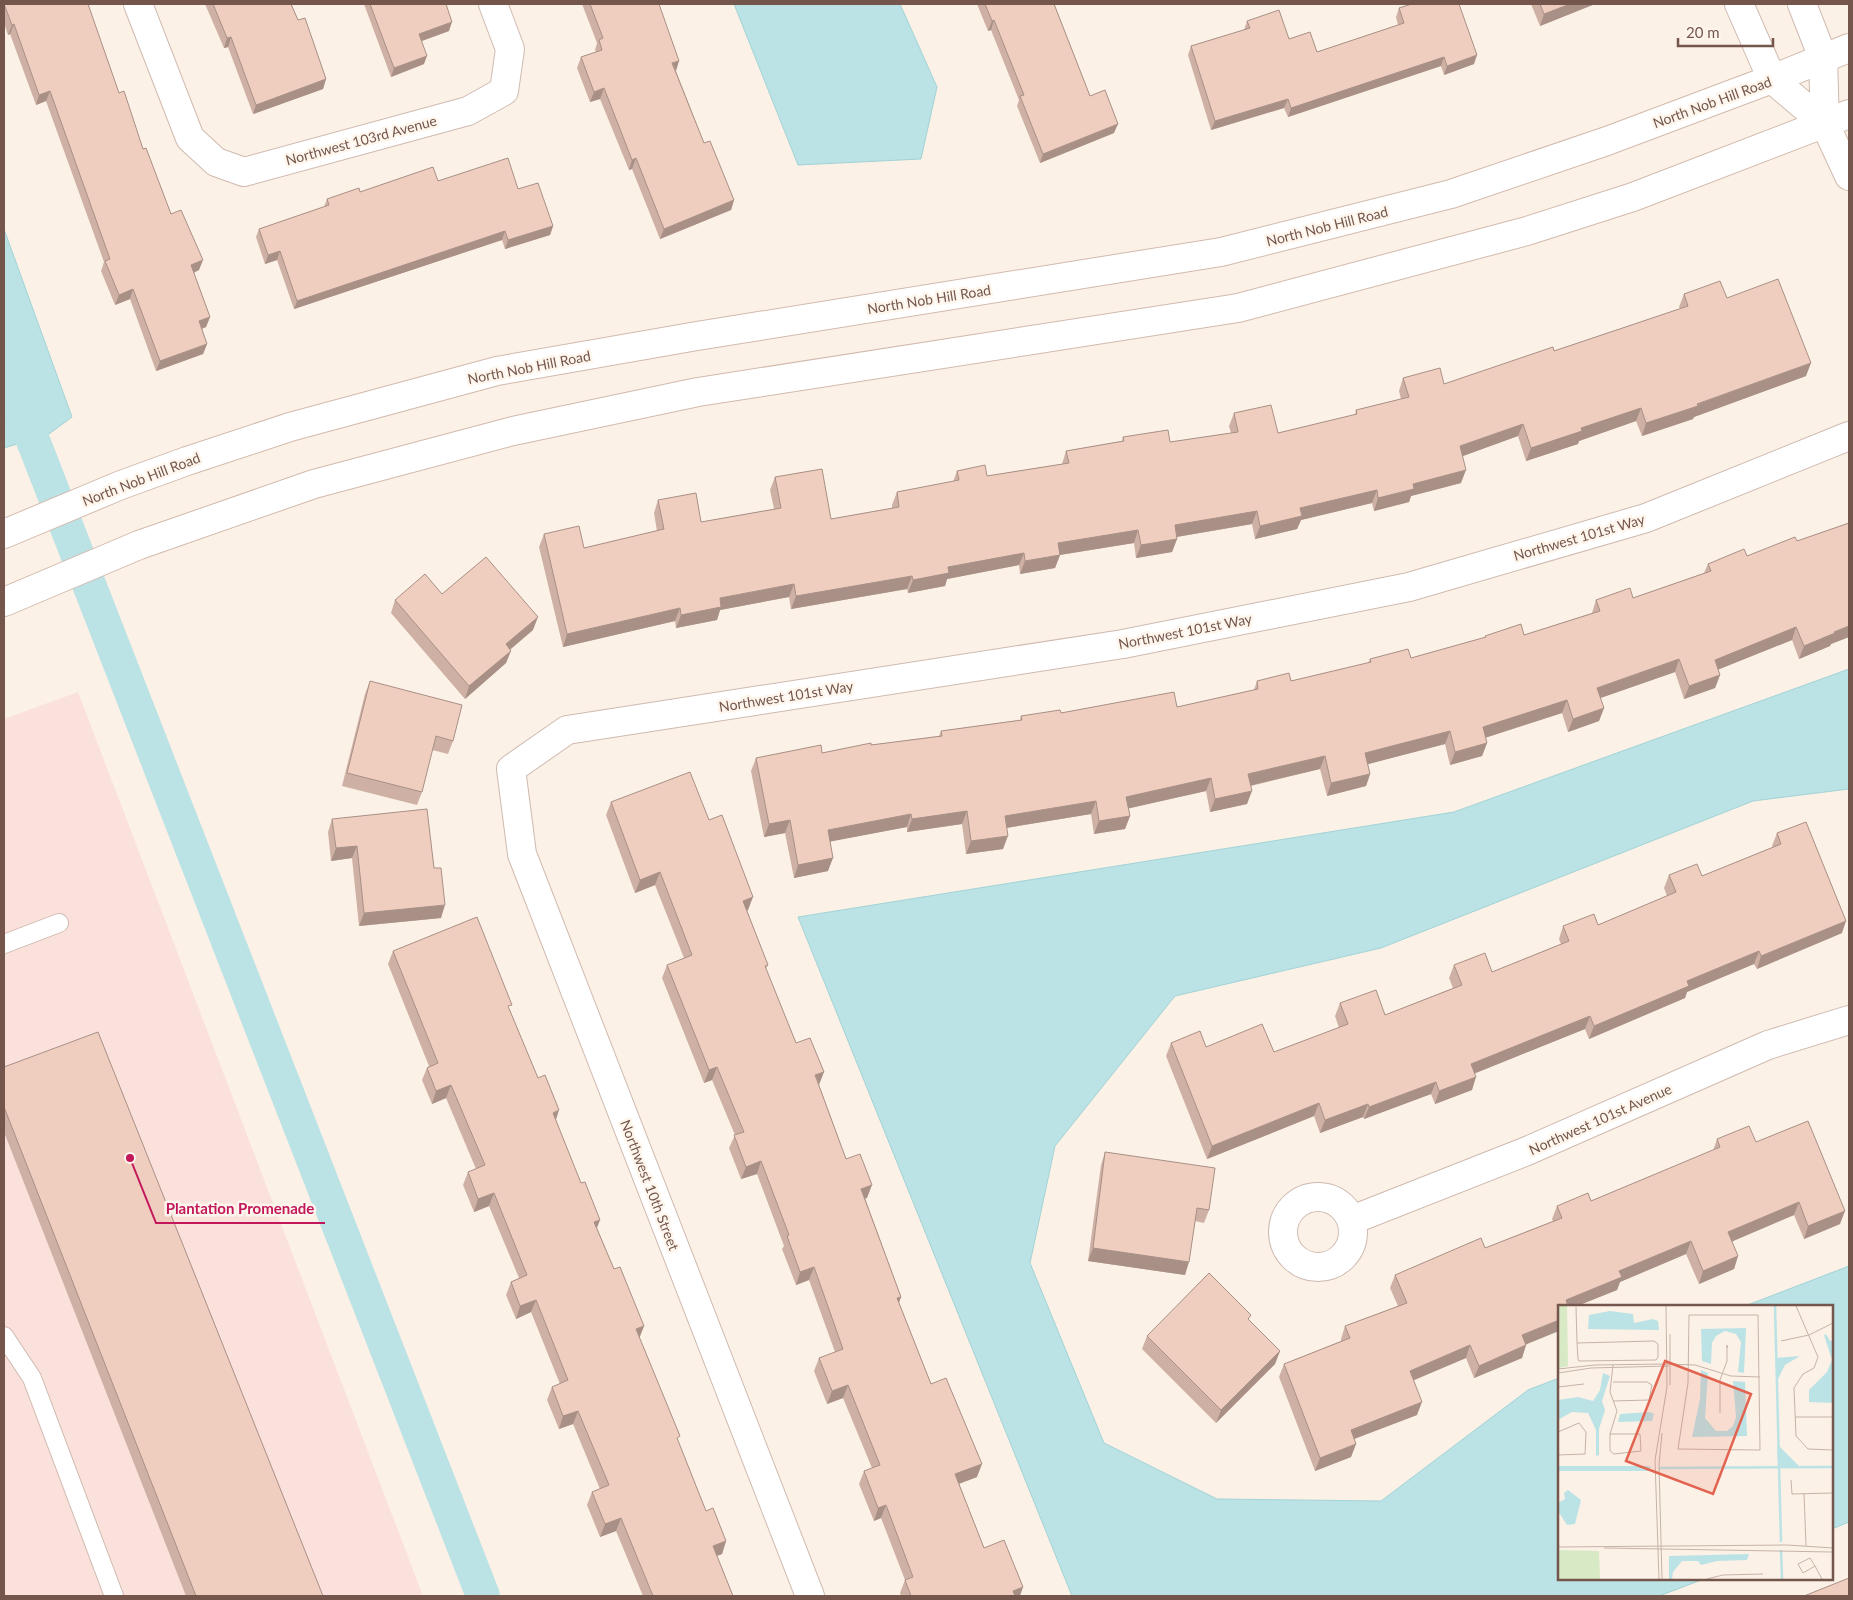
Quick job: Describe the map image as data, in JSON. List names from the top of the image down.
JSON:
{
  "streets": {
    "main road": [
      "North Nob Hill Road",
      "Northwest 103rd Avenue",
      "Northwest 101st Way",
      "Northwest 101st Avenue",
      "Northwest 10th Street"
    ]
  },
  "crossings": [
    ["Northwest 101st Way", "Northwest 10th Street"]
  ],
  "places": ["Plantation Promenade"],
  "scale_bar": "20 m"
}
